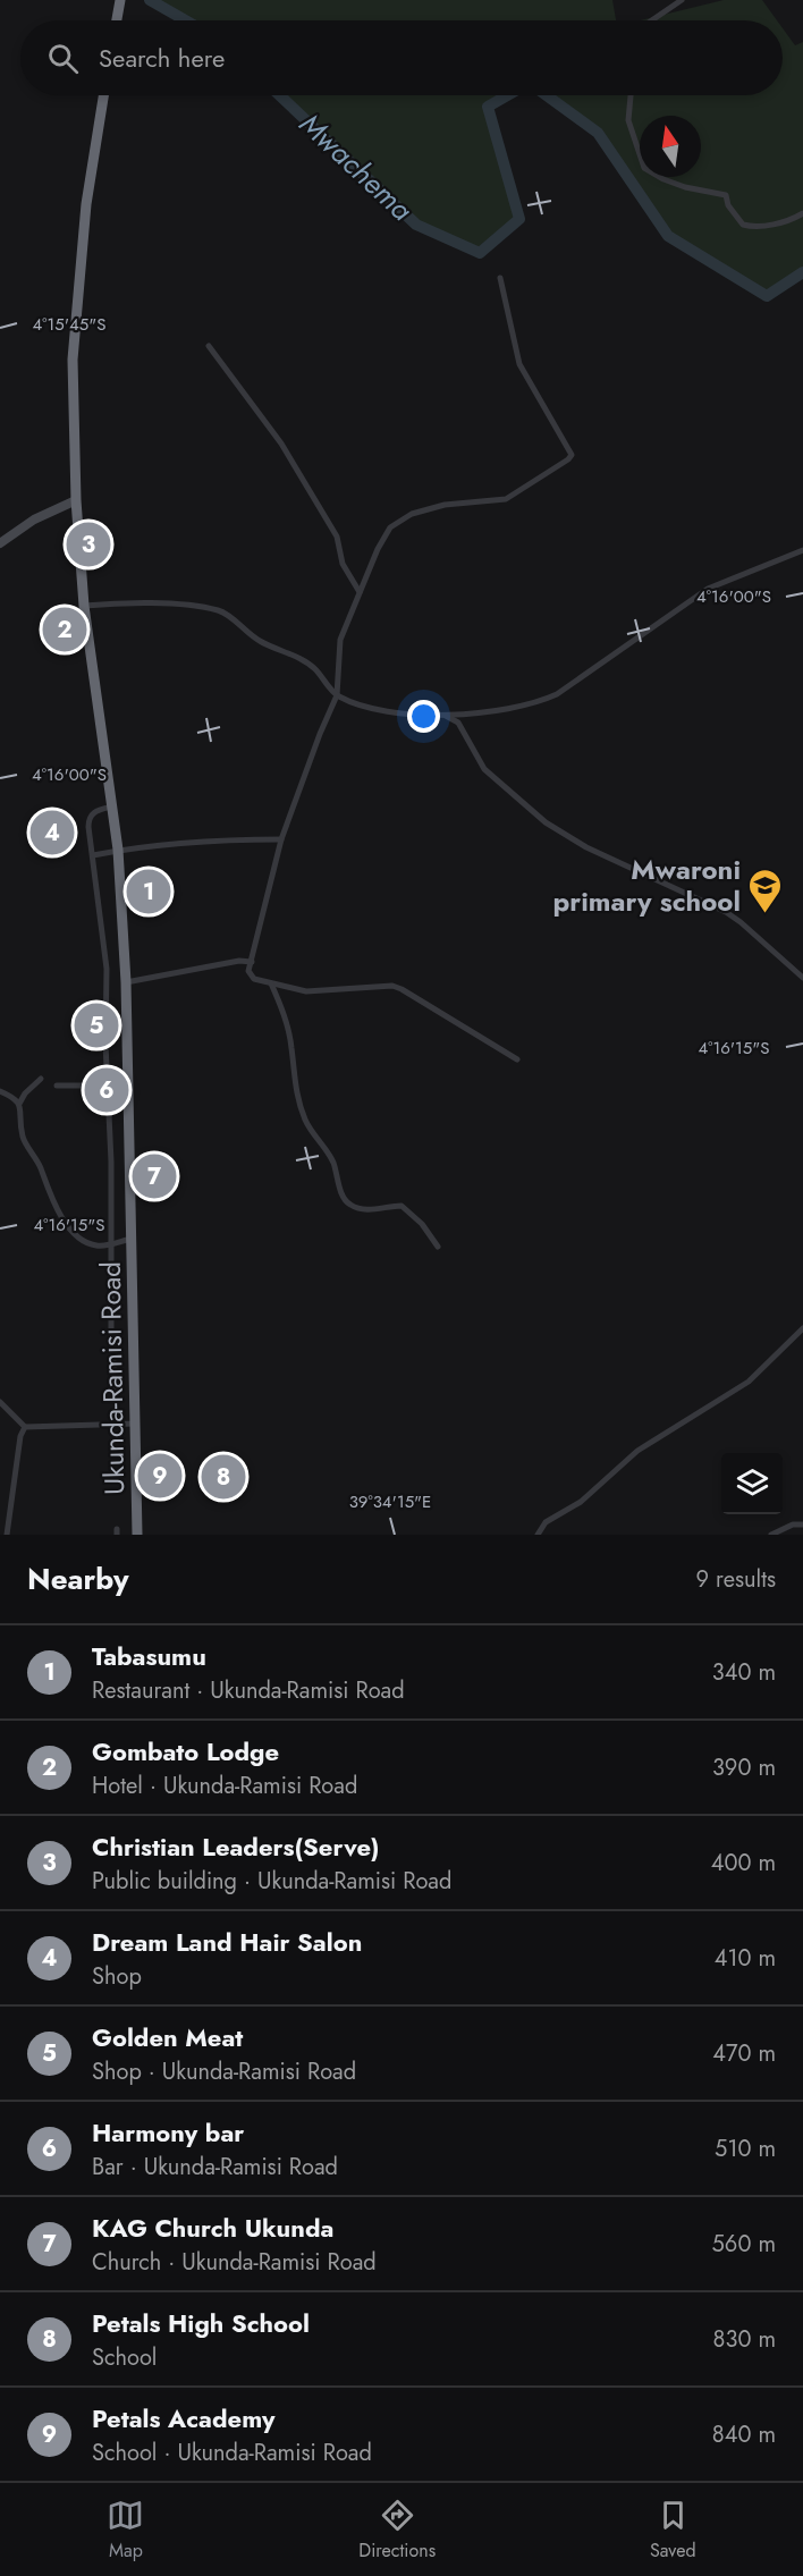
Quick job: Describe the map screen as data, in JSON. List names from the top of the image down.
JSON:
{
  "streets": {
    "highway": ["Ukunda-Ramisi Road"]
  },
  "water": ["Mwachema"],
  "places": {
    "school or university": ["Mwaroni primary school"]
  },
  "north": "top",
  "page": {
    "search": "Search here",
    "pins": [
      "3",
      "2",
      "4",
      "1",
      "5",
      "6",
      "7",
      "9",
      "8"
    ],
    "heading": ["Nearby", "9 results"],
    "list": [
      {
        "mark": "1",
        "name": "Tabasumu",
        "note": "Restaurant · Ukunda-Ramisi Road",
        "value": "340 m"
      },
      {
        "mark": "2",
        "name": "Gombato Lodge",
        "note": "Hotel · Ukunda-Ramisi Road",
        "value": "390 m"
      },
      {
        "mark": "3",
        "name": "Christian Leaders(Serve)",
        "note": "Public building · Ukunda-Ramisi Road",
        "value": "400 m"
      },
      {
        "mark": "4",
        "name": "Dream Land Hair Salon",
        "note": "Shop",
        "value": "410 m"
      },
      {
        "mark": "5",
        "name": "Golden Meat",
        "note": "Shop · Ukunda-Ramisi Road",
        "value": "470 m"
      },
      {
        "mark": "6",
        "name": "Harmony bar",
        "note": "Bar · Ukunda-Ramisi Road",
        "value": "510 m"
      },
      {
        "mark": "7",
        "name": "KAG Church Ukunda",
        "note": "Church · Ukunda-Ramisi Road",
        "value": "560 m"
      },
      {
        "mark": "8",
        "name": "Petals High School",
        "note": "School",
        "value": "830 m"
      },
      {
        "mark": "9",
        "name": "Petals Academy",
        "note": "School · Ukunda-Ramisi Road",
        "value": "840 m"
      }
    ],
    "nav": ["Map", "Directions", "Saved"]
  },
  "coordinates": [
    "4°15'45\"S",
    "4°16'00\"S",
    "4°16'15\"S",
    "39°34'15\"E"
  ]
}
